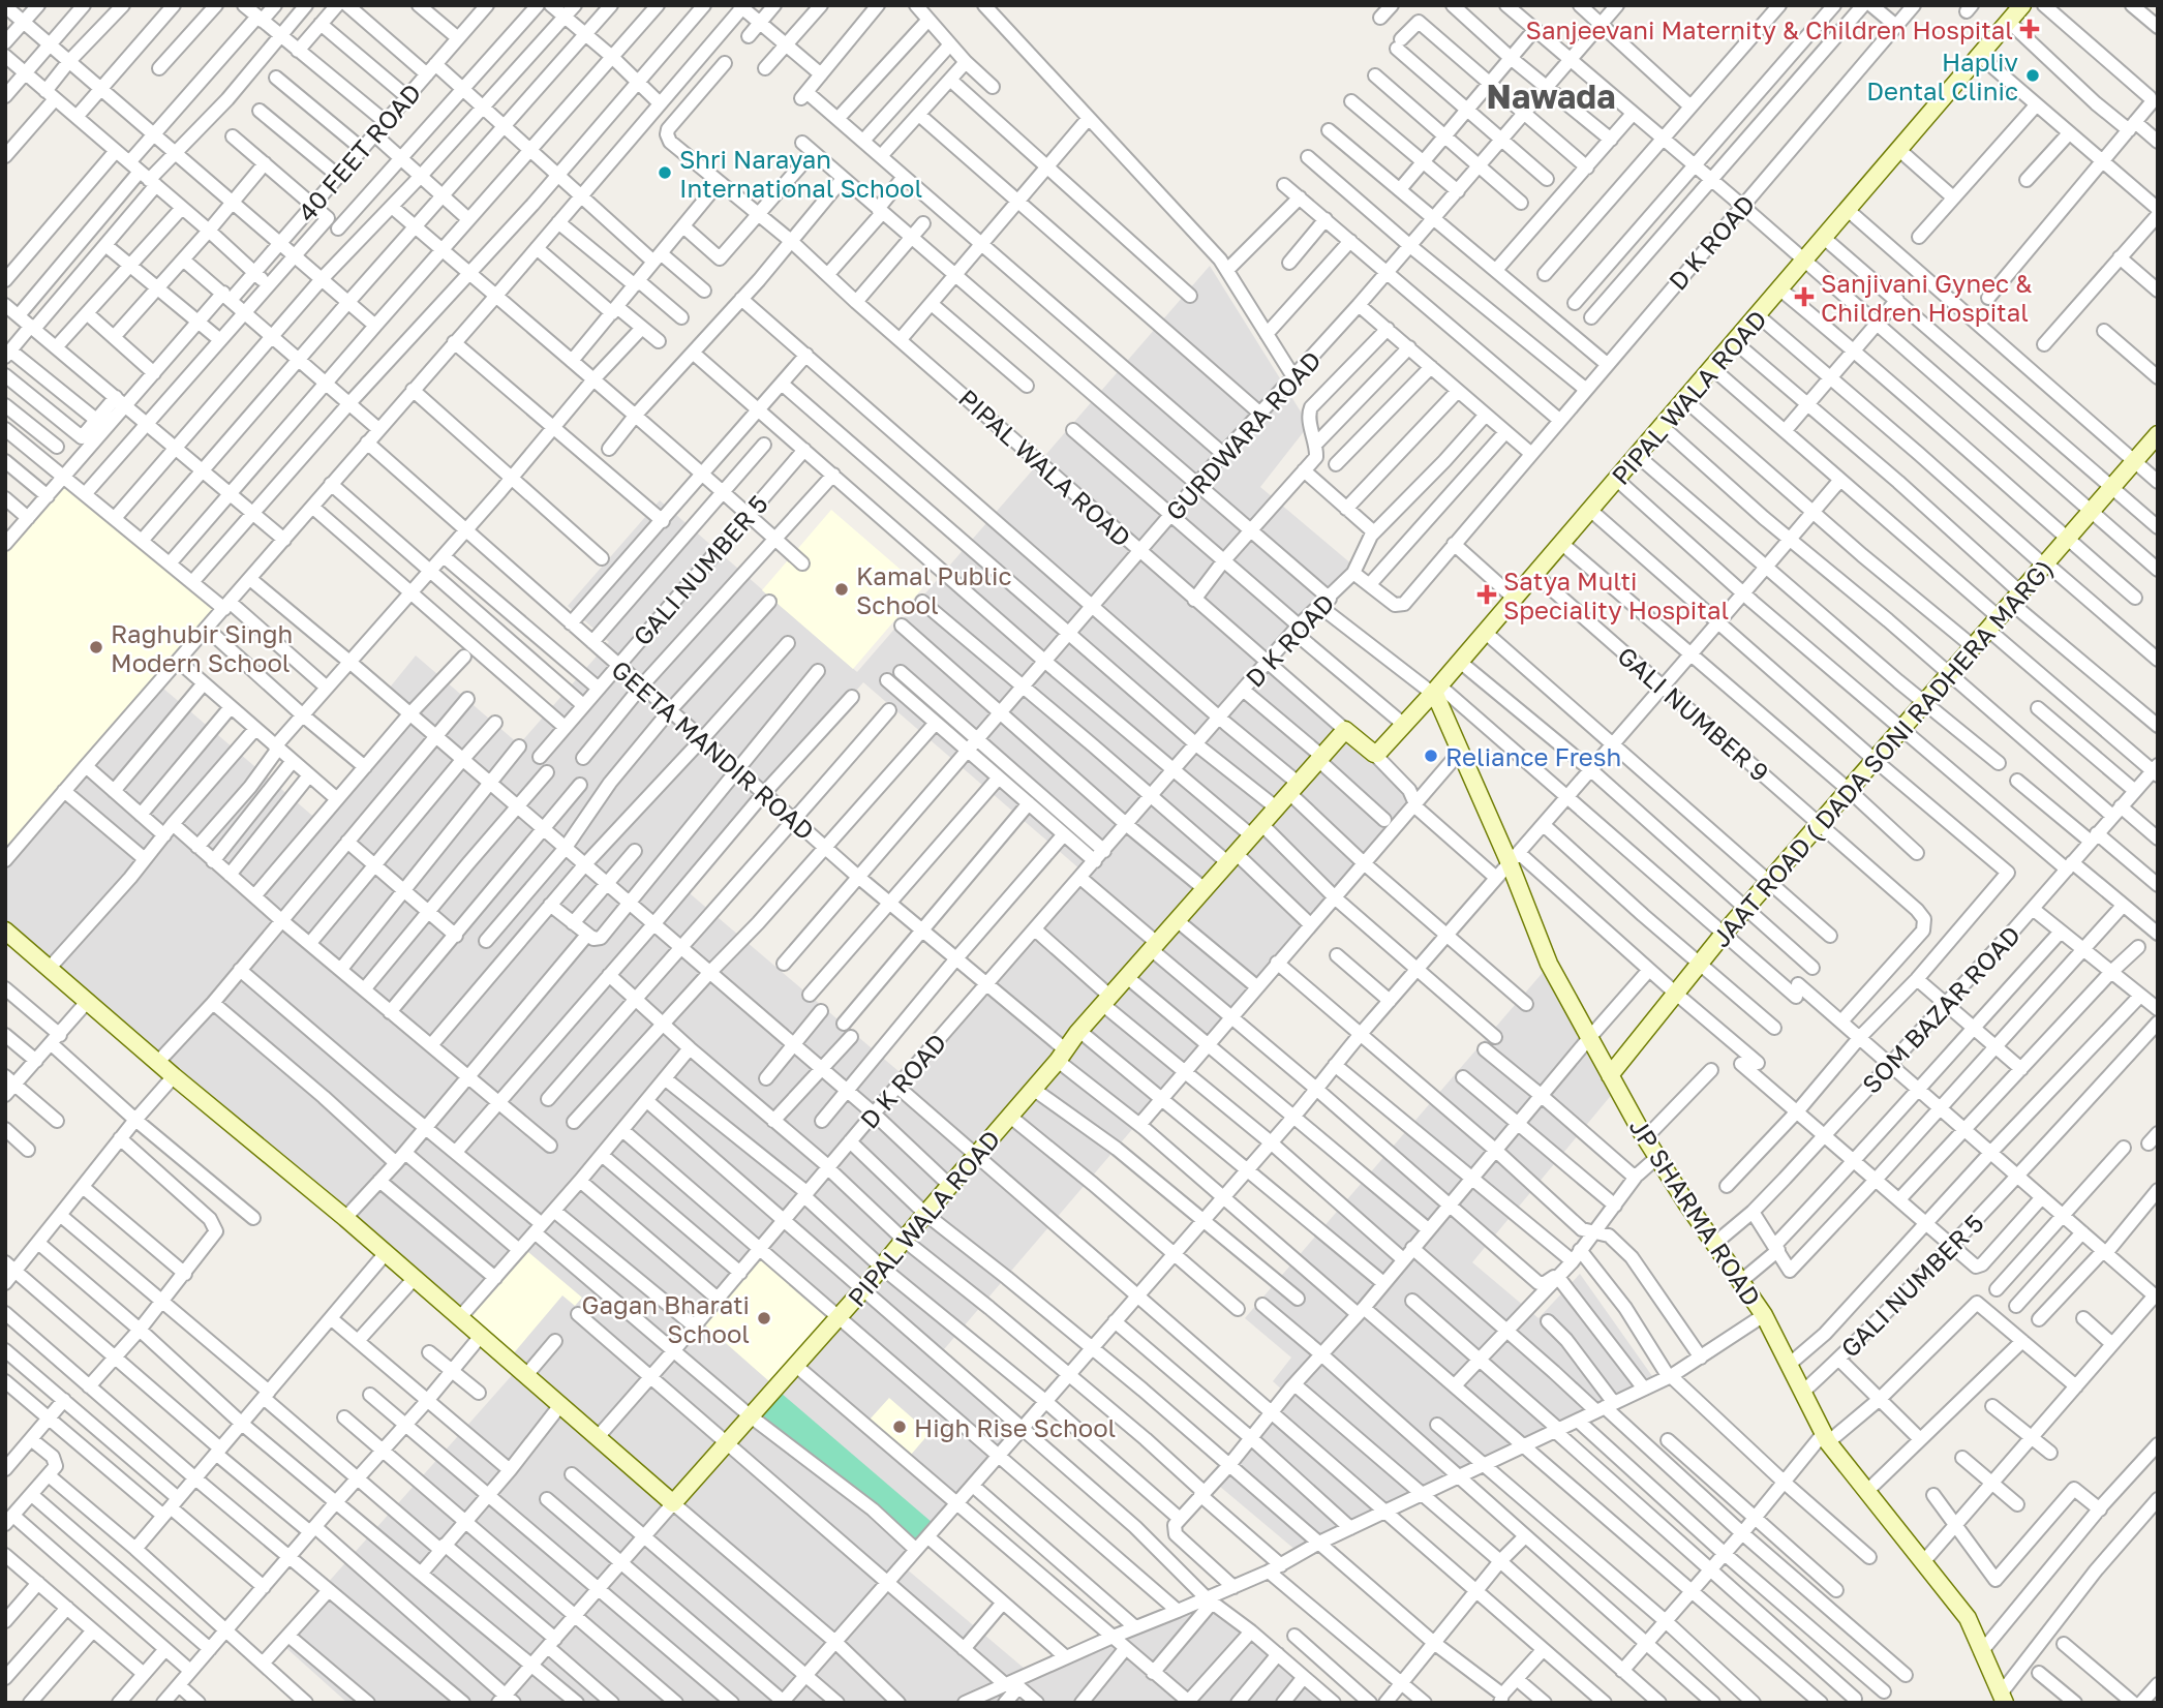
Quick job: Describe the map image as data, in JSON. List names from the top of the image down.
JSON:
{
  "streets": {
    "street": [
      "40 FEET ROAD",
      "D K ROAD",
      "PIPAL WALA ROAD",
      "GURDWARA ROAD",
      "GALI NUMBER 5",
      "GALI NUMBER 9",
      "GEETA MANDIR ROAD",
      "JAAT ROAD ( DADA SONI RADHERA MARG)",
      "SOM BAZAR ROAD",
      "JP SHARMA ROAD"
    ]
  },
  "crossings": [
    ["D K ROAD", "PIPAL WALA ROAD"],
    ["D K ROAD", "GEETA MANDIR ROAD"],
    ["PIPAL WALA ROAD", "GURDWARA ROAD"],
    ["PIPAL WALA ROAD", "GALI NUMBER 9"],
    ["PIPAL WALA ROAD", "GEETA MANDIR ROAD"],
    ["PIPAL WALA ROAD", "JP SHARMA ROAD"],
    ["GURDWARA ROAD", "GEETA MANDIR ROAD"],
    ["GALI NUMBER 5", "GEETA MANDIR ROAD"],
    ["GALI NUMBER 5", "JP SHARMA ROAD"],
    ["GALI NUMBER 9", "JAAT ROAD ( DADA SONI RADHERA MARG)"],
    ["JAAT ROAD ( DADA SONI RADHERA MARG)", "JP SHARMA ROAD"],
    ["SOM BAZAR ROAD", "JP SHARMA ROAD"]
  ],
  "districts": ["Nawada"],
  "places": {
    "health": ["Sanjeevani Maternity & Children Hospital", "Sanjivani Gynec & Children Hospital", "Satya Multi Speciality Hospital"],
    "other": [
      "Hapliv Dental Clinic",
      "Shri Narayan International School",
      "Kamal Public School",
      "Raghubir Singh Modern School",
      "Reliance Fresh",
      "Gagan Bharati School",
      "High Rise School"
    ]
  }
}
